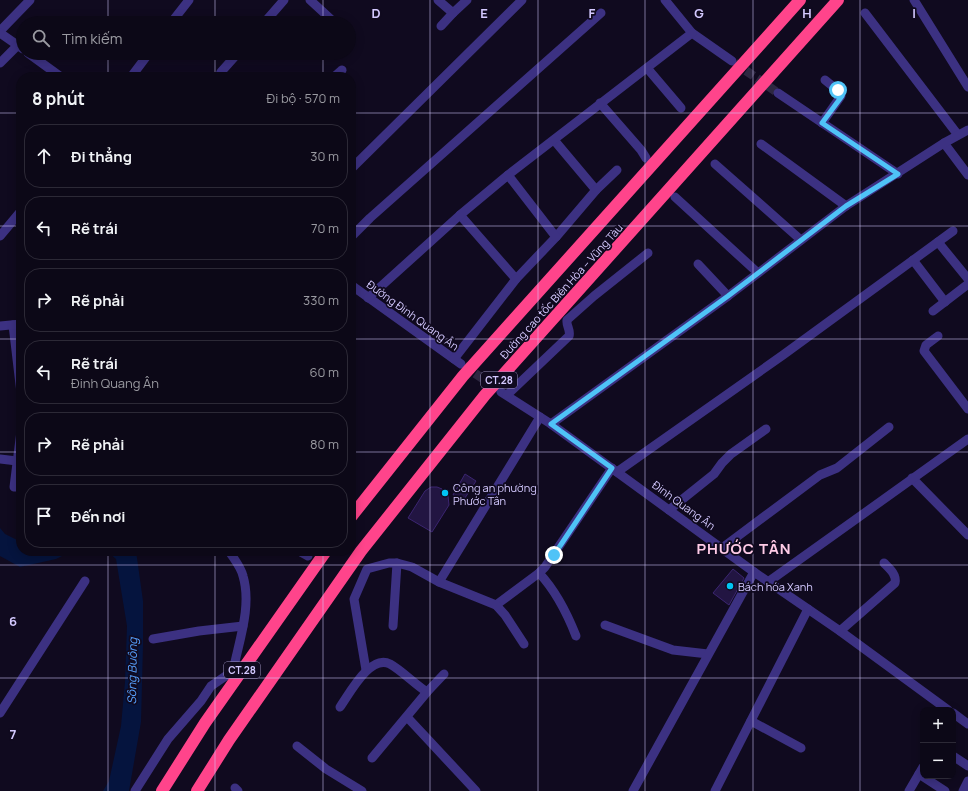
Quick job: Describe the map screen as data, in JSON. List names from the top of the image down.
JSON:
{
  "streets": {
    "highway": ["Đường cao tốc Biên Hòa – Vũng Tàu", "CT.28"],
    "street": ["Đường Đinh Quang Ân", "Đinh Quang Ân"]
  },
  "districts": ["PHƯỚC TÂN"],
  "water": ["Sông Buông"],
  "places": ["Công an phường Phước Tân", "Bách hóa Xanh"],
  "page": {
    "search": "Tìm kiếm",
    "heading": ["8 phút", "Đi bộ · 570 m"],
    "list": [
      ["Đi thẳng", "30 m"],
      ["Rẽ trái", "70 m"],
      ["Rẽ phải", "330 m"],
      ["Rẽ trái", "Đinh Quang Ân", "60 m"],
      ["Rẽ phải", "80 m"],
      "Đến nơi"
    ],
    "map_buttons": ["+", "−"]
  },
  "grid": {
    "columns": [
      "D",
      "E",
      "F",
      "G",
      "H",
      "I"
    ],
    "rows": ["6", "7"]
  }
}
